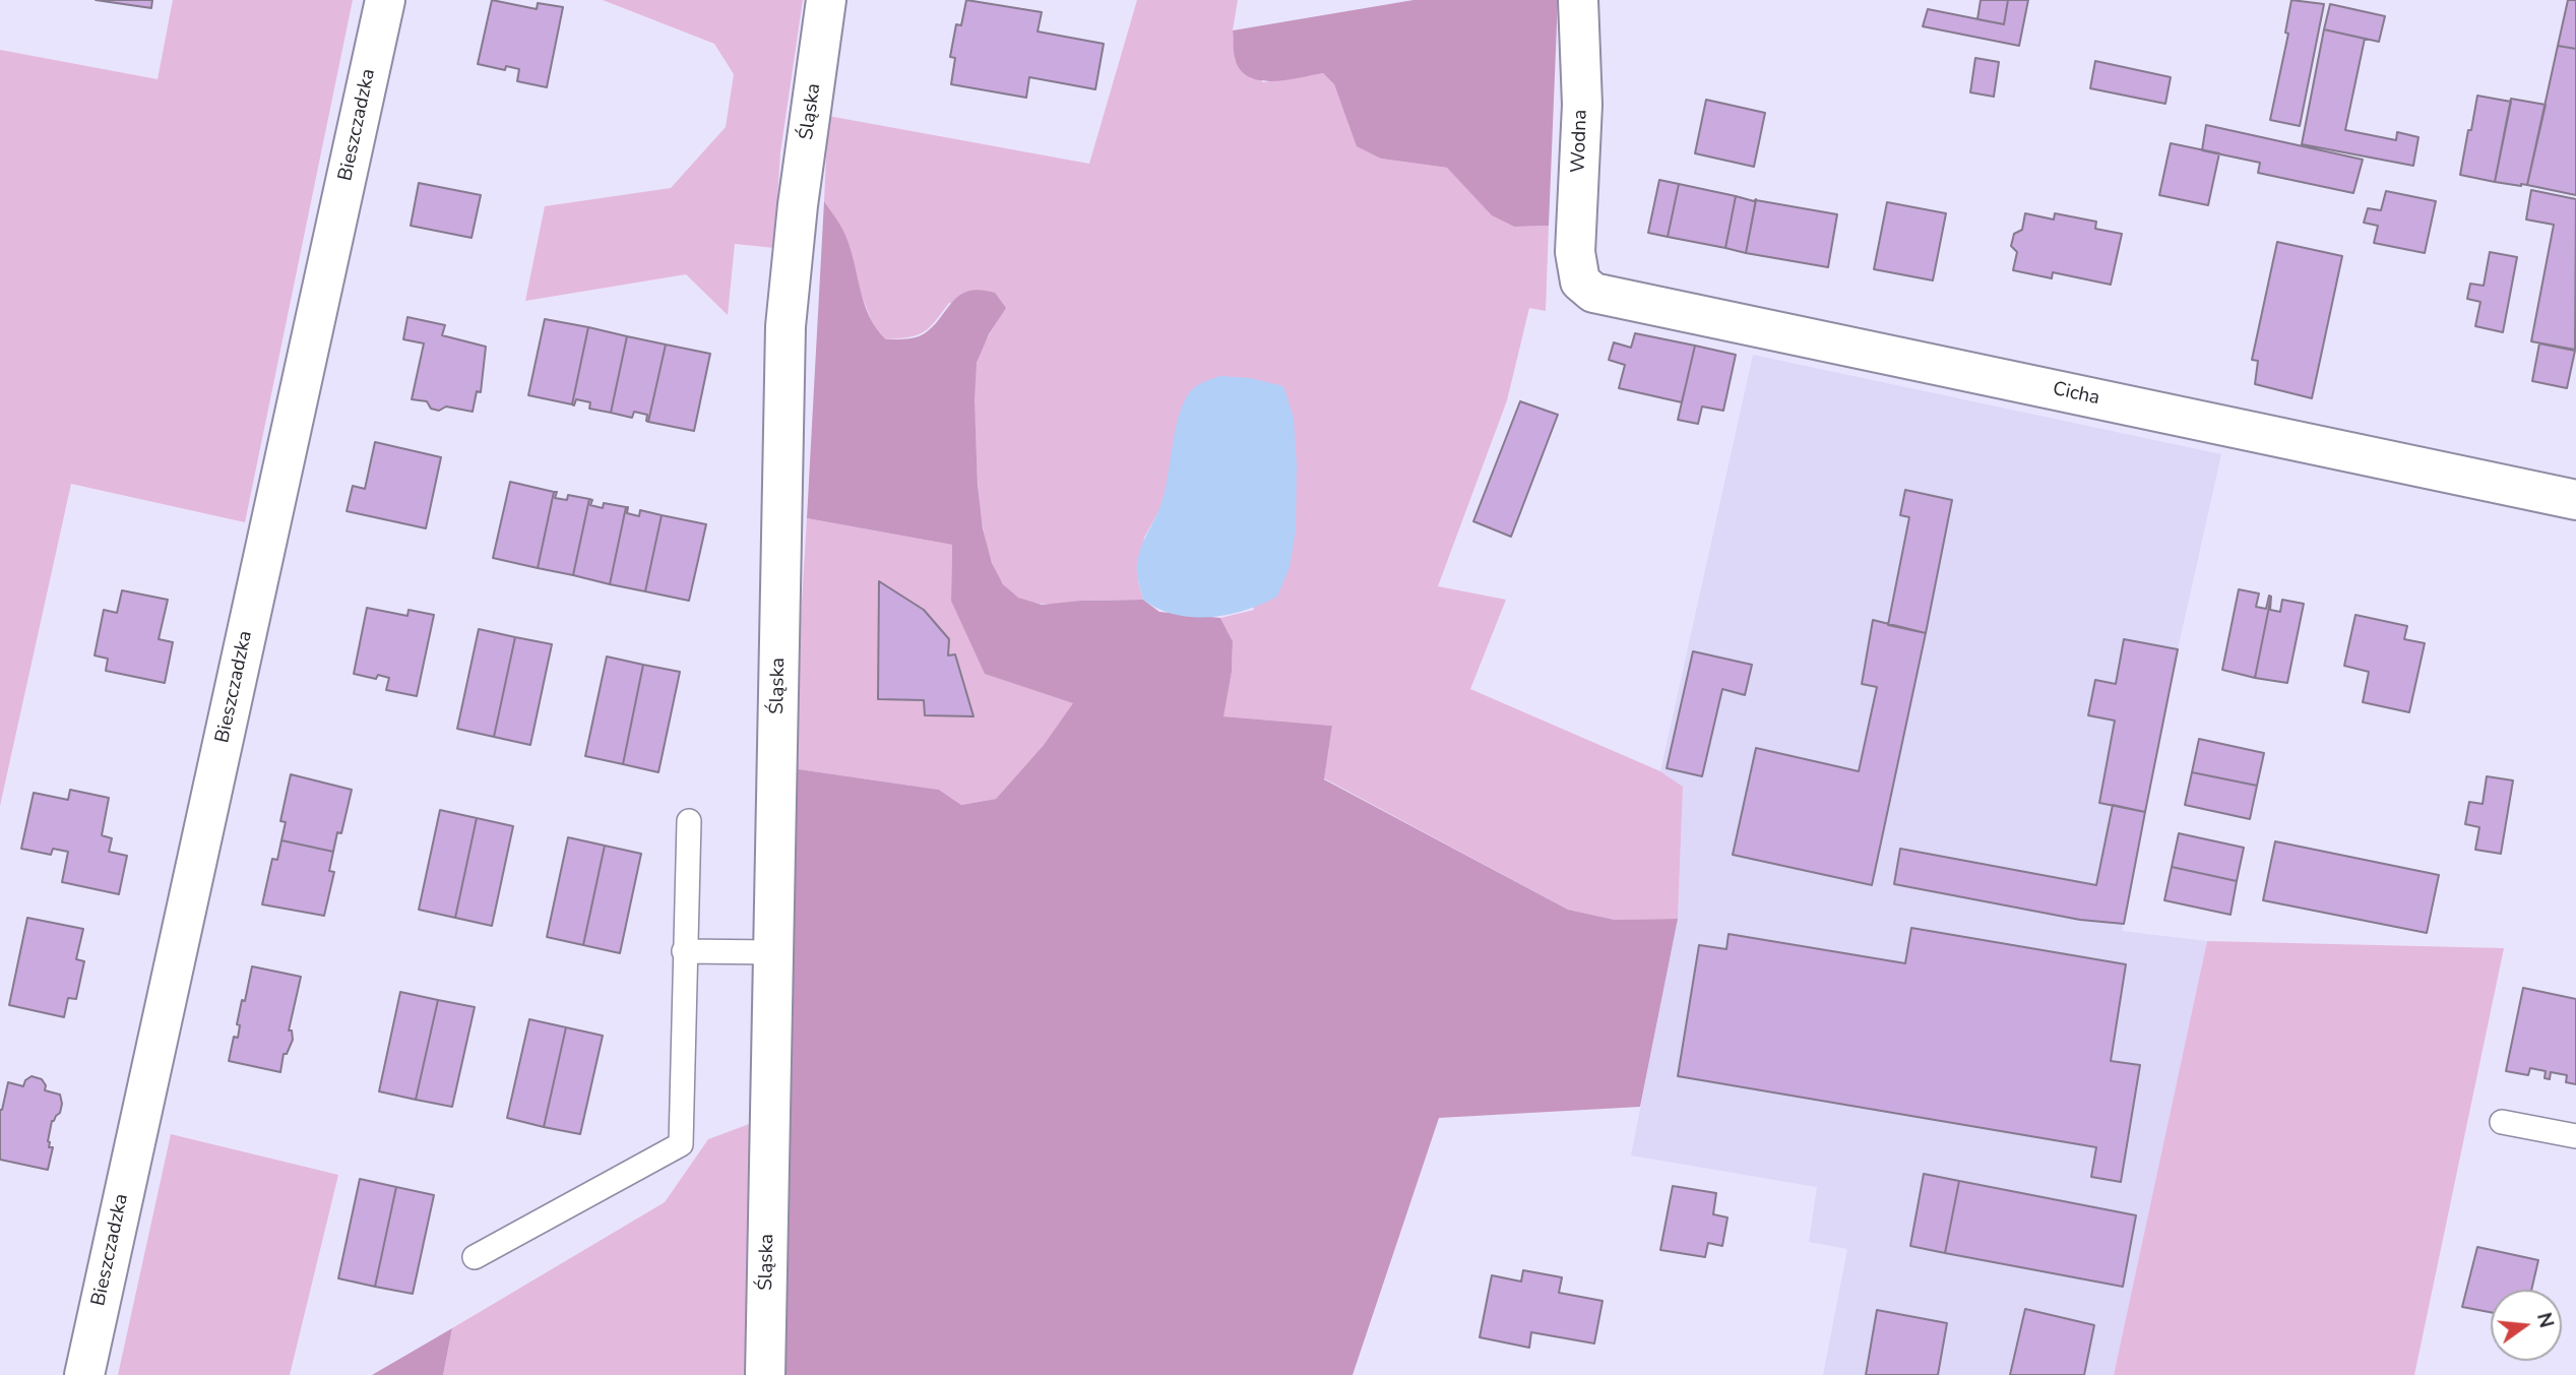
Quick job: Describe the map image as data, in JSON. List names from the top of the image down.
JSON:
{
  "streets": {
    "street": [
      "Śląska",
      "Bieszczadzka",
      "Wodna",
      "Cicha"
    ]
  },
  "crossings": [
    ["Wodna", "Cicha"]
  ],
  "north": "right"
}
